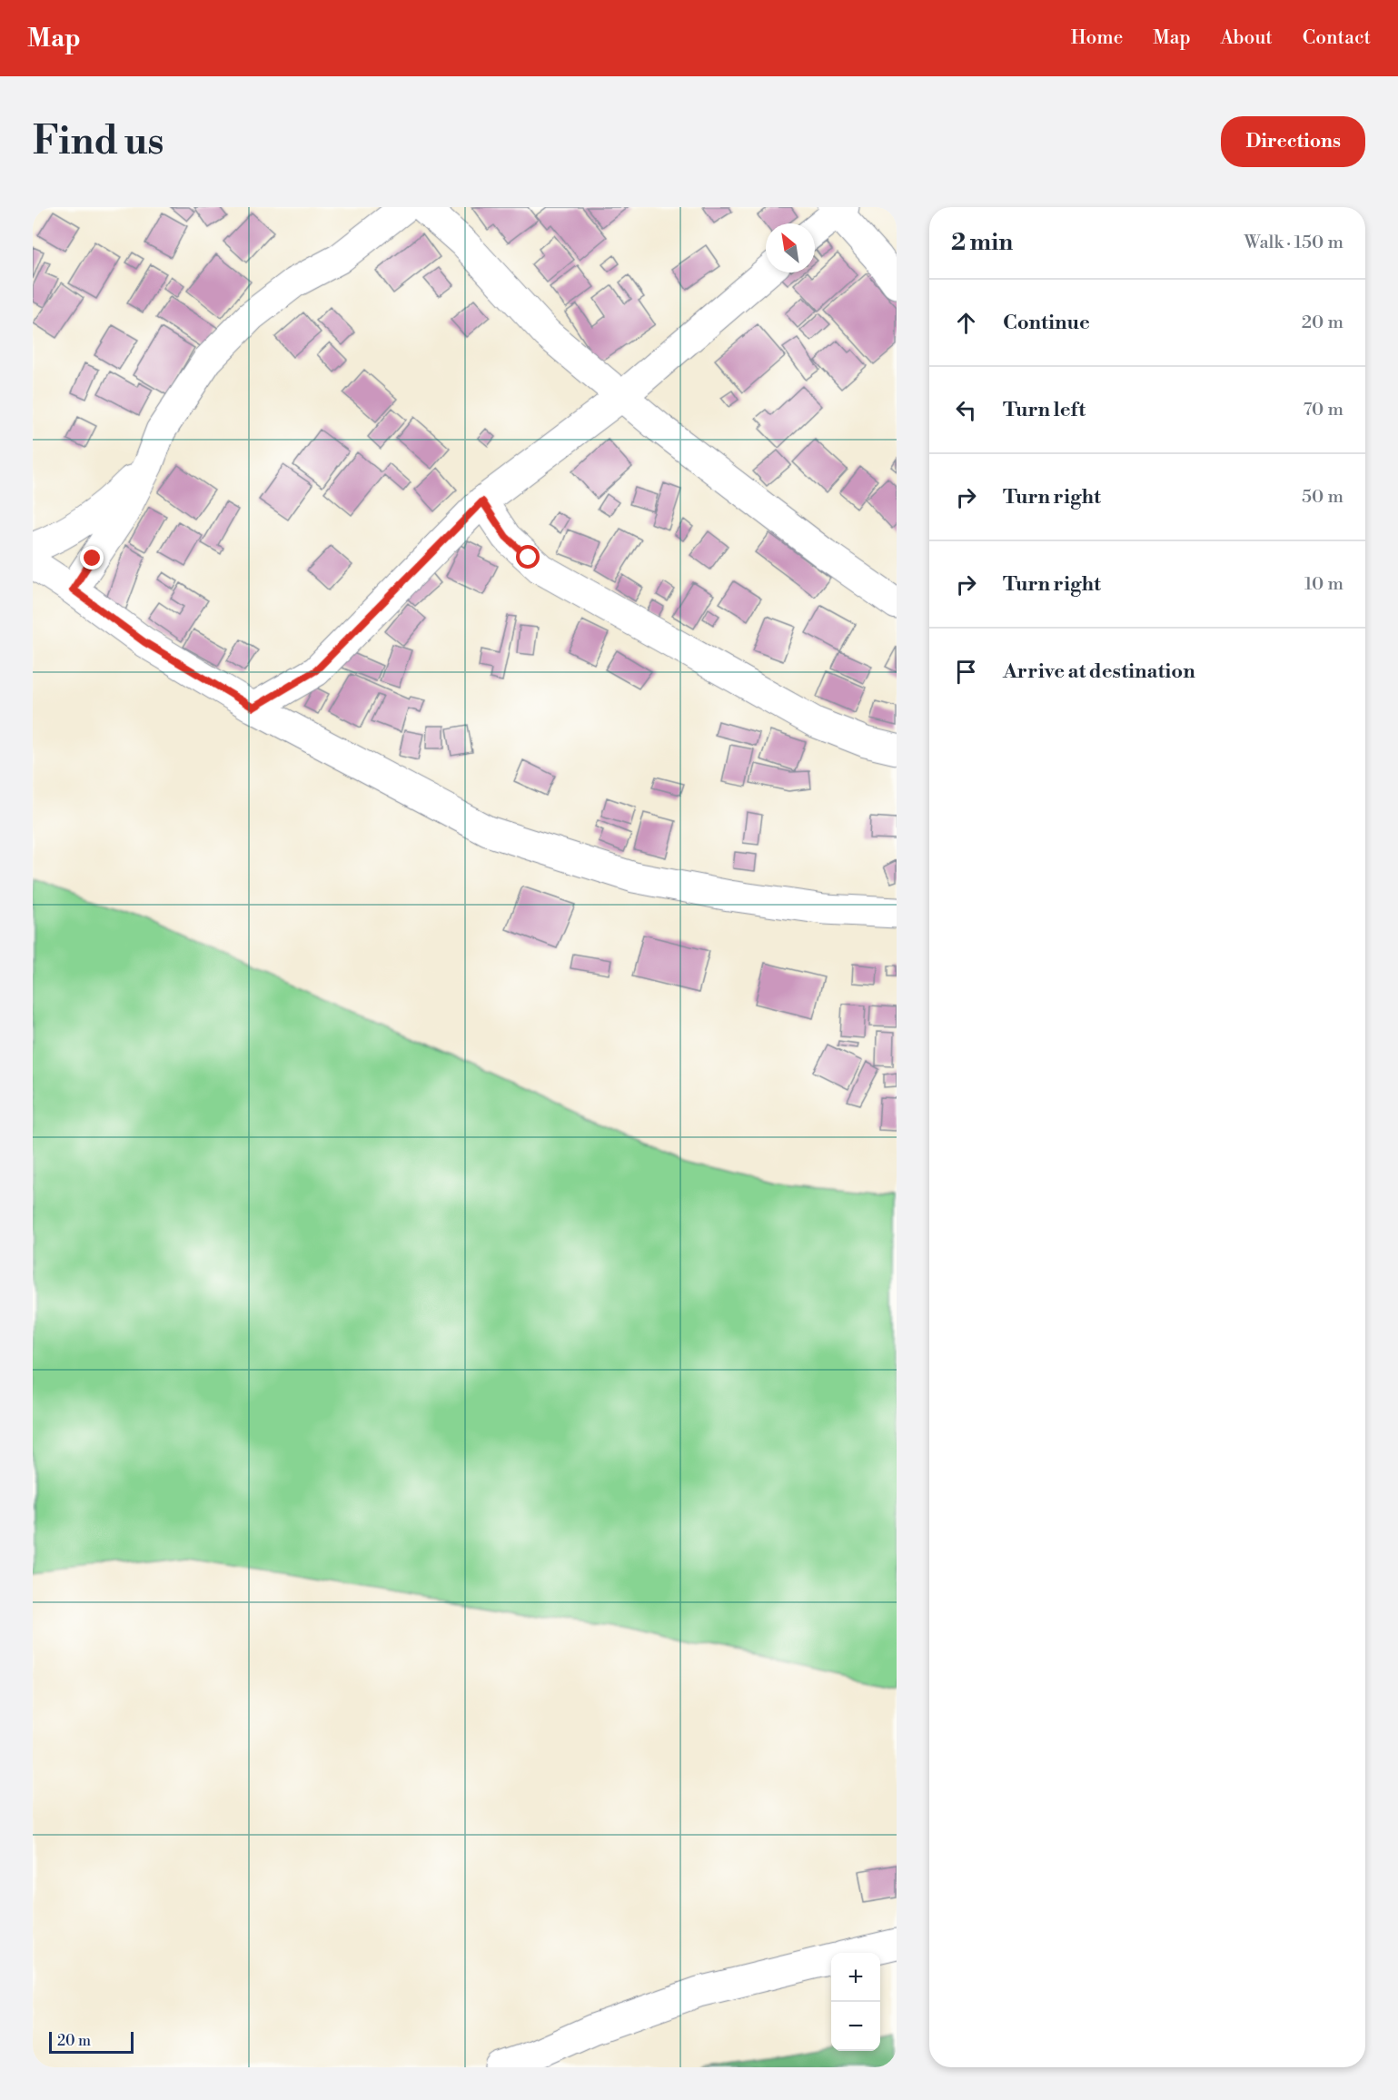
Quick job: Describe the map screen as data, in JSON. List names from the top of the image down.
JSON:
{
  "scale_bar": "20 m",
  "north": "top left",
  "page": {
    "header": "Map",
    "nav": [
      "Home",
      "Map",
      "About",
      "Contact"
    ],
    "buttons": "Directions",
    "title": "Find us",
    "heading": ["2 min", "Walk · 150 m"],
    "list": [
      ["Continue", "20 m"],
      ["Turn left", "70 m"],
      ["Turn right", "50 m"],
      ["Turn right", "10 m"],
      "Arrive at destination"
    ],
    "map_buttons": ["+", "−"],
    "scale": "20 m"
  }
}
